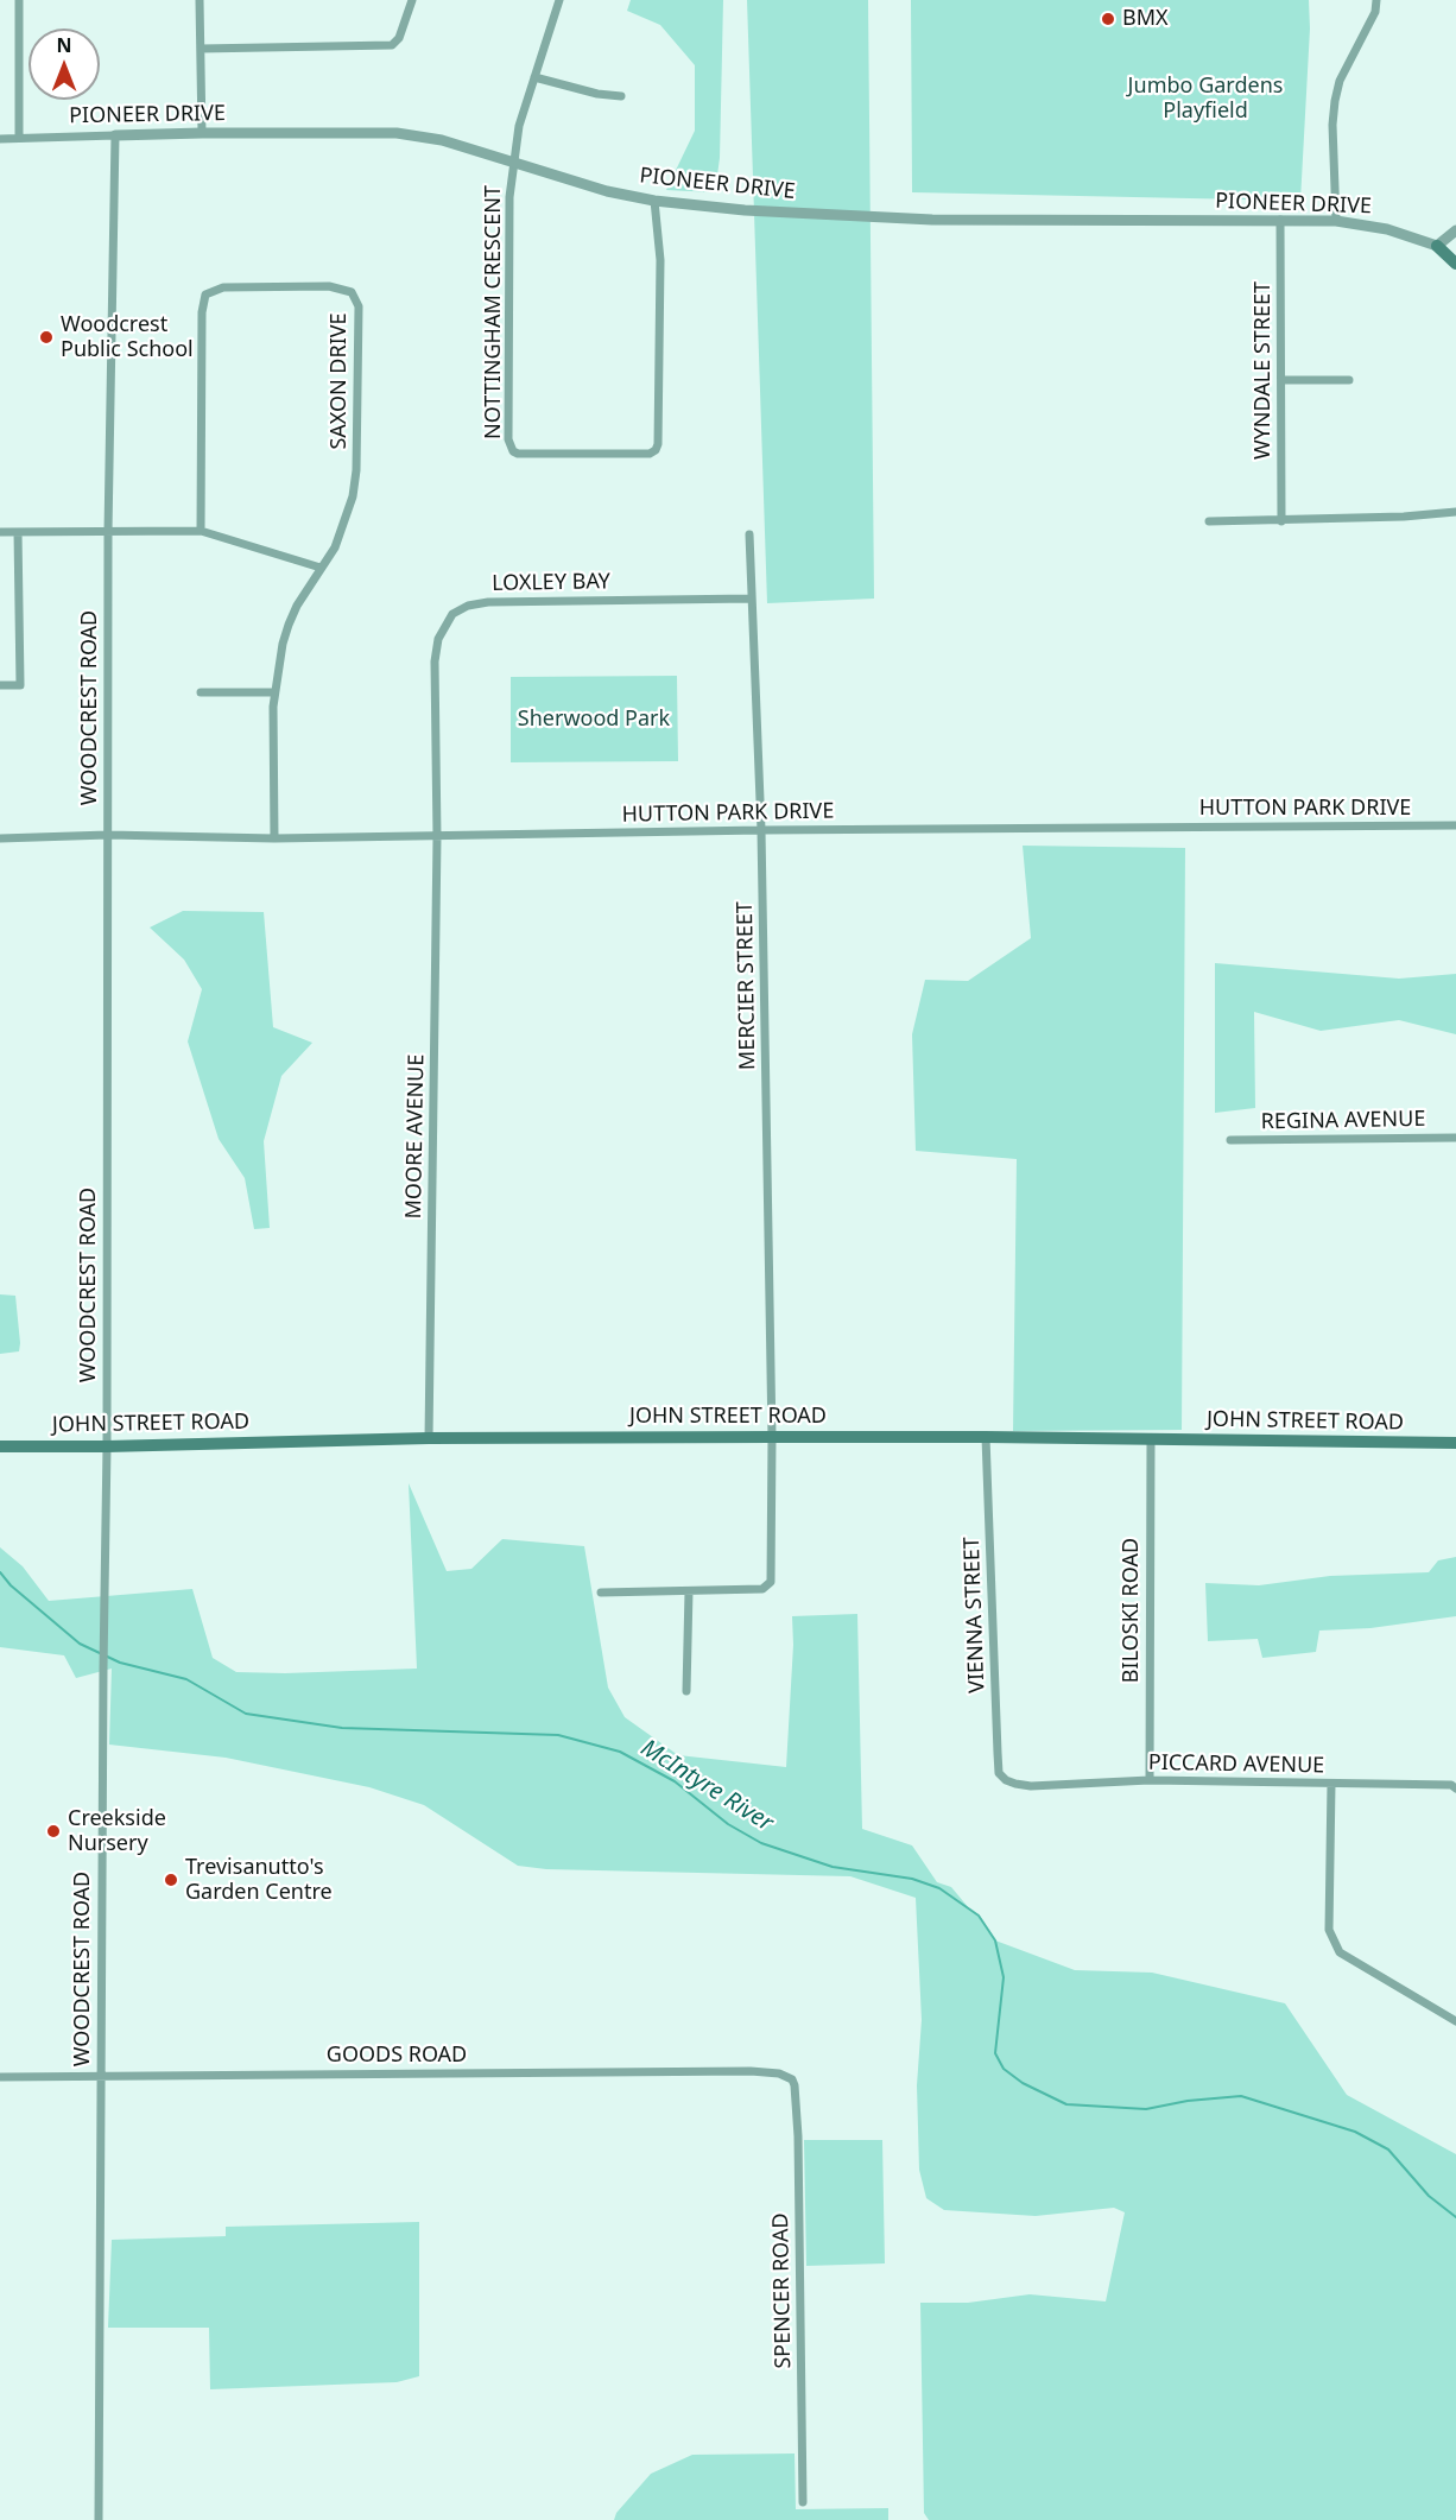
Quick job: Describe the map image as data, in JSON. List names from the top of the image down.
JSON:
{
  "streets": {
    "main road": ["JOHN STREET ROAD"],
    "street": [
      "PIONEER DRIVE",
      "NOTTINGHAM CRESCENT",
      "WYNDALE STREET",
      "SAXON DRIVE",
      "LOXLEY BAY",
      "WOODCREST ROAD",
      "HUTTON PARK DRIVE",
      "MERCIER STREET",
      "REGINA AVENUE",
      "MOORE AVENUE",
      "BILOSKI ROAD",
      "VIENNA STREET",
      "PICCARD AVENUE",
      "GOODS ROAD",
      "SPENCER ROAD"
    ]
  },
  "crossings": [
    ["PIONEER DRIVE", "NOTTINGHAM CRESCENT"],
    ["PIONEER DRIVE", "WYNDALE STREET"],
    ["PIONEER DRIVE", "WOODCREST ROAD"],
    ["SAXON DRIVE", "HUTTON PARK DRIVE"],
    ["LOXLEY BAY", "HUTTON PARK DRIVE"],
    ["LOXLEY BAY", "MERCIER STREET"],
    ["LOXLEY BAY", "MOORE AVENUE"],
    ["WOODCREST ROAD", "HUTTON PARK DRIVE"],
    ["WOODCREST ROAD", "JOHN STREET ROAD"],
    ["WOODCREST ROAD", "GOODS ROAD"],
    ["HUTTON PARK DRIVE", "MERCIER STREET"],
    ["HUTTON PARK DRIVE", "MOORE AVENUE"],
    ["MERCIER STREET", "JOHN STREET ROAD"],
    ["MOORE AVENUE", "JOHN STREET ROAD"],
    ["JOHN STREET ROAD", "BILOSKI ROAD"],
    ["JOHN STREET ROAD", "VIENNA STREET"],
    ["BILOSKI ROAD", "PICCARD AVENUE"],
    ["VIENNA STREET", "PICCARD AVENUE"],
    ["GOODS ROAD", "SPENCER ROAD"]
  ],
  "water": ["McIntyre River"],
  "parks": ["Jumbo Gardens Playfield", "Sherwood Park"],
  "places": [
    "BMX",
    "Woodcrest Public School",
    "Creekside Nursery",
    "Trevisanutto's Garden Centre"
  ],
  "north": "top"
}
